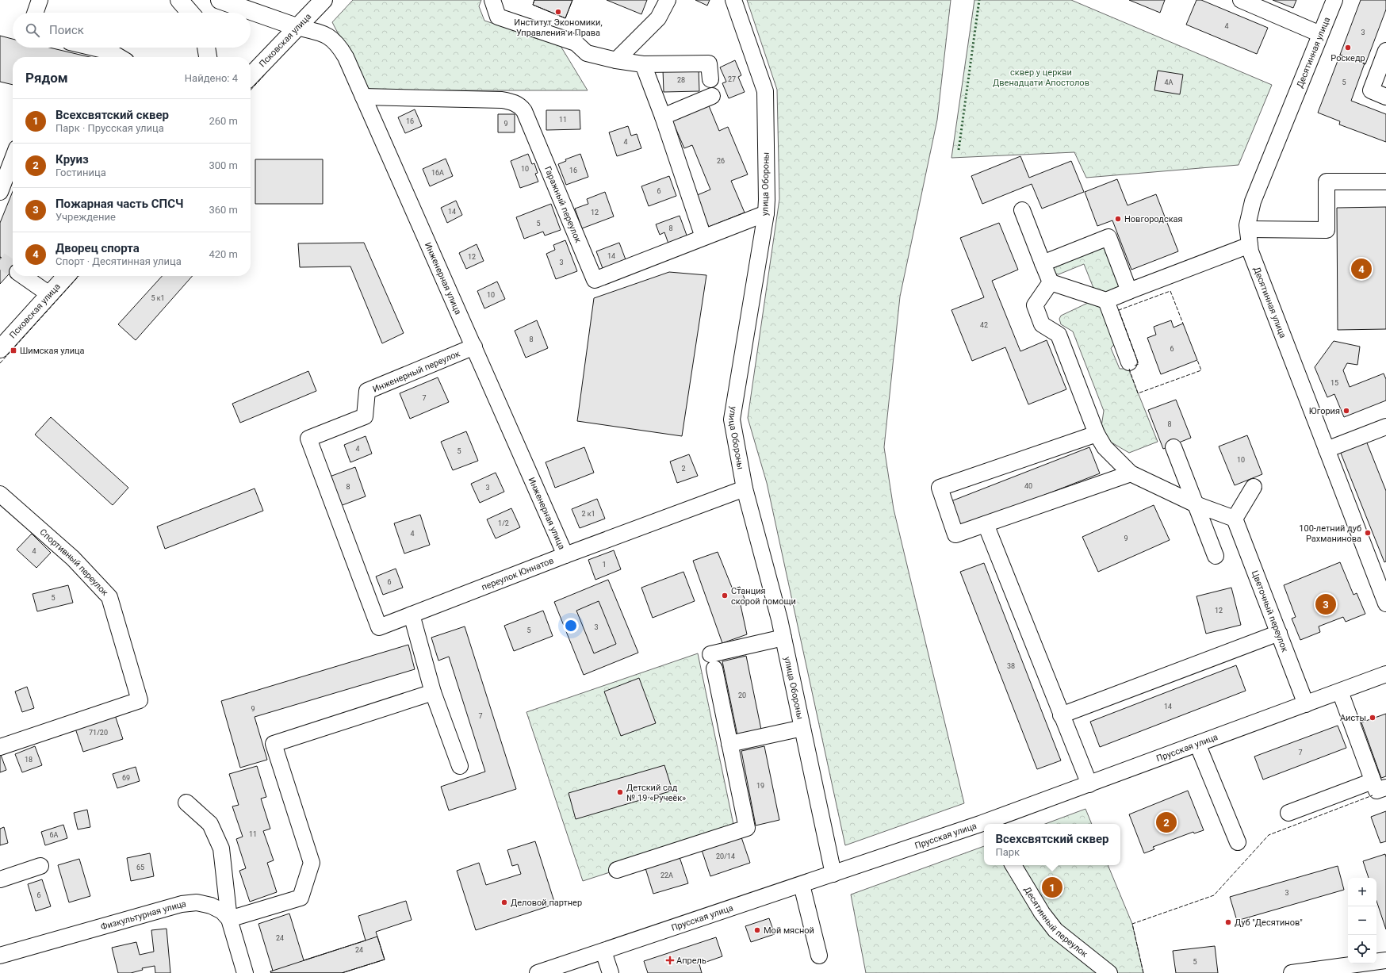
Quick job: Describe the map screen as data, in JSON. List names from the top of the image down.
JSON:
{
  "streets": {
    "main road": ["Псковская улица"],
    "street": [
      "Десятинная улица",
      "улица Обороны",
      "Гаражный переулок",
      "Инженерная улица",
      "Инженерный переулок",
      "Спортивный переулок",
      "переулок Юннатов",
      "Цветочный переулок",
      "Прусская улица",
      "Физкультурная улица",
      "Десятинный переулок"
    ]
  },
  "crossings": [
    ["Псковская улица", "Инженерная улица"],
    ["улица Обороны", "Гаражный переулок"],
    ["улица Обороны", "переулок Юннатов"],
    ["улица Обороны", "Прусская улица"],
    ["Гаражный переулок", "Инженерная улица"],
    ["Инженерная улица", "Инженерный переулок"],
    ["Инженерная улица", "переулок Юннатов"],
    ["Инженерный переулок", "переулок Юннатов"],
    ["Цветочный переулок", "Прусская улица"]
  ],
  "parks": ["сквер у церкви Двенадцати Апостолов"],
  "places": {
    "other": [
      "Институт Экономики, Управления и Права",
      "Роскедр",
      "Новгородская",
      "Югория",
      "100-летний дуб Рахманинова",
      "Станция скорой помощи",
      "Аисты",
      "Детский сад № 19 «Ручеёк»",
      "Деловой партнер",
      "Дуб \"Десятинов\"",
      "Мой мясной"
    ],
    "transit": ["Шимская улица"],
    "health": ["Апрель"]
  },
  "house_numbers": [
    "4",
    "3",
    "27",
    "28",
    "4А",
    "5",
    "11",
    "16",
    "9",
    "4",
    "26",
    "10",
    "16",
    "16А",
    "6",
    "14",
    "12",
    "5",
    "8",
    "14",
    "12",
    "3",
    "10",
    "5 к1",
    "42",
    "8",
    "6",
    "15",
    "7",
    "8",
    "4",
    "5",
    "10",
    "2",
    "40",
    "8",
    "3",
    "2 к1",
    "1/2",
    "4",
    "9",
    "4",
    "1",
    "6",
    "5",
    "12",
    "3",
    "5",
    "38",
    "20",
    "14",
    "9",
    "7",
    "71/20",
    "7",
    "18",
    "69",
    "19",
    "11",
    "6А",
    "20/14",
    "65",
    "22А",
    "3",
    "6",
    "24",
    "24",
    "5"
  ],
  "page": {
    "search": "Поиск",
    "heading": ["Рядом", "Найдено: 4"],
    "list": [
      {
        "mark": "1",
        "name": "Всехсвятский сквер",
        "note": "Парк · Прусская улица",
        "value": "260 m"
      },
      {
        "mark": "2",
        "name": "Круиз",
        "note": "Гостиница",
        "value": "300 m"
      },
      {
        "mark": "3",
        "name": "Пожарная часть СПСЧ",
        "note": "Учреждение",
        "value": "360 m"
      },
      {
        "mark": "4",
        "name": "Дворец спорта",
        "note": "Спорт · Десятинная улица",
        "value": "420 m"
      }
    ],
    "pins": [
      "4",
      "3",
      "2",
      "1"
    ],
    "popup": ["Всехсвятский сквер", "Парк"],
    "map_buttons": ["+", "−"]
  }
}
